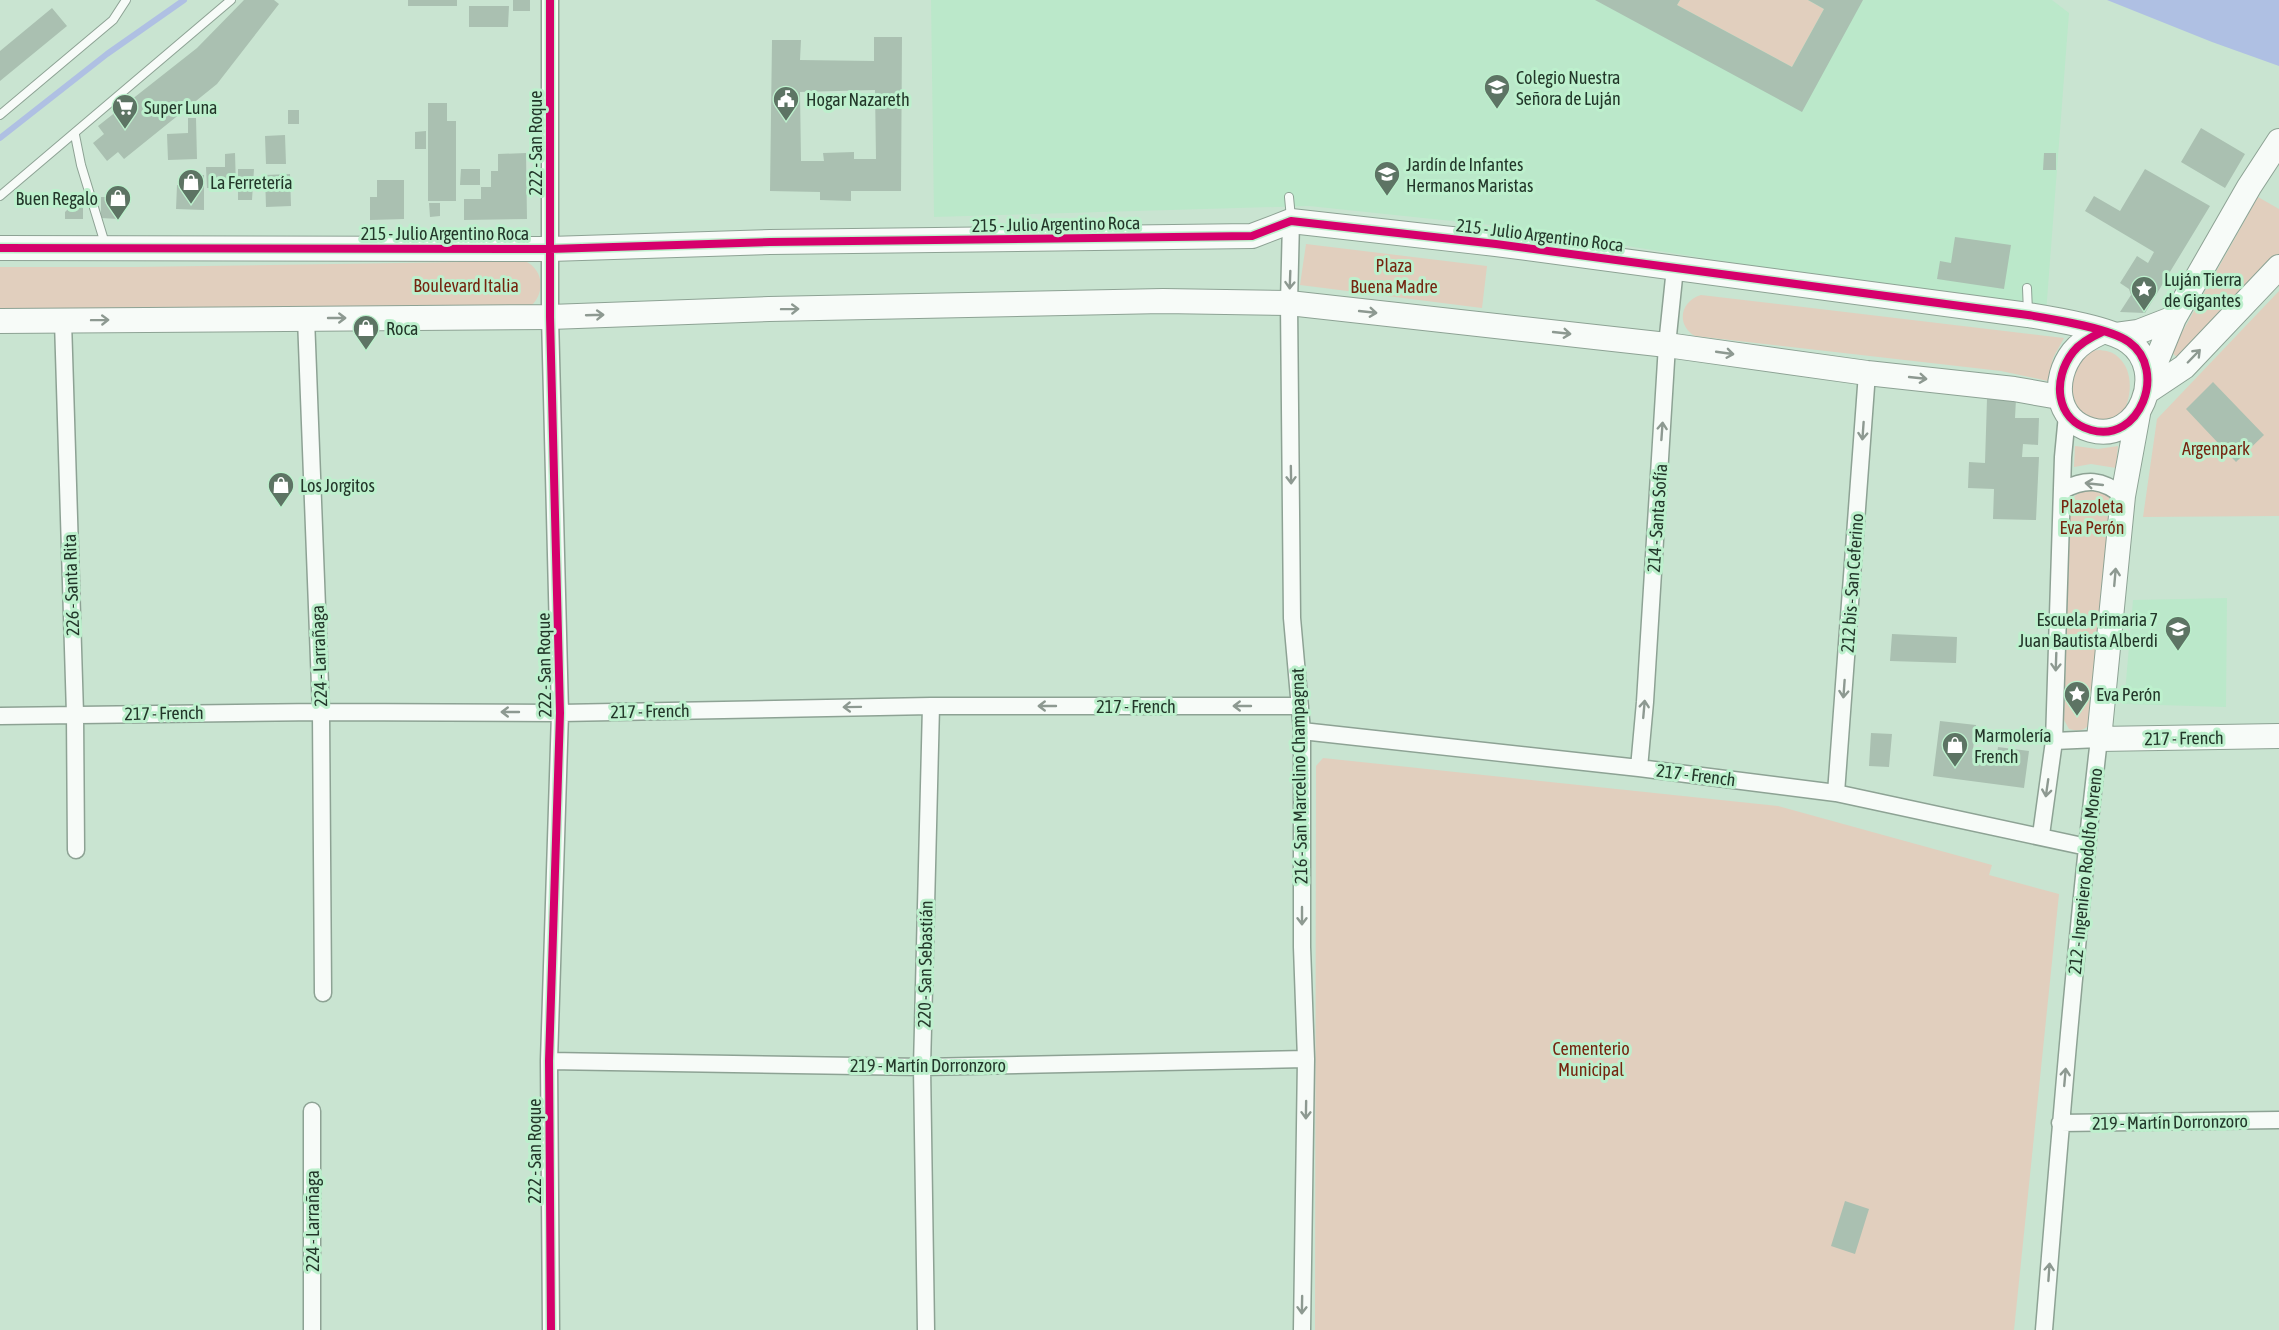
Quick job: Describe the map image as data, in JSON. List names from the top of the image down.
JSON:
{
  "streets": {
    "street": [
      "222 - San Roque",
      "215 - Julio Argentino Roca",
      "214 - Santa Sofía",
      "212 bis - San Ceferino",
      "226 - Santa Rita",
      "224 - Larrañaga",
      "217 - French",
      "216 - San Marcelino Champagnat",
      "212 - Ingeniero Rodolfo Moreno",
      "220 - San Sebastián",
      "219 - Martín Dorronzoro"
    ]
  },
  "crossings": [
    ["222 - San Roque", "215 - Julio Argentino Roca"],
    ["222 - San Roque", "217 - French"],
    ["222 - San Roque", "219 - Martín Dorronzoro"],
    ["215 - Julio Argentino Roca", "214 - Santa Sofía"],
    ["215 - Julio Argentino Roca", "216 - San Marcelino Champagnat"],
    ["215 - Julio Argentino Roca", "212 - Ingeniero Rodolfo Moreno"],
    ["214 - Santa Sofía", "217 - French"],
    ["212 bis - San Ceferino", "217 - French"],
    ["226 - Santa Rita", "217 - French"],
    ["224 - Larrañaga", "217 - French"],
    ["217 - French", "216 - San Marcelino Champagnat"],
    ["217 - French", "212 - Ingeniero Rodolfo Moreno"],
    ["217 - French", "220 - San Sebastián"],
    ["216 - San Marcelino Champagnat", "219 - Martín Dorronzoro"],
    ["212 - Ingeniero Rodolfo Moreno", "219 - Martín Dorronzoro"],
    ["220 - San Sebastián", "219 - Martín Dorronzoro"]
  ],
  "one_way": [
    "214 - Santa Sofía",
    "212 bis - San Ceferino",
    "217 - French",
    "216 - San Marcelino Champagnat"
  ],
  "parks": [
    "Plaza Buena Madre",
    "Boulevard Italia",
    "Argenpark",
    "Plazoleta Eva Perón",
    "Cementerio Municipal"
  ],
  "places": {
    "school or university": ["Colegio Nuestra Señora de Luján", "Jardín de Infantes Hermanos Maristas", "Escuela Primaria 7 Juan Bautista Alberdi"],
    "public building": ["Hogar Nazareth"],
    "supermarket": ["Super Luna"],
    "shop": [
      "La Ferretería",
      "Buen Regalo",
      "Roca",
      "Los Jorgitos",
      "Marmolería French"
    ],
    "place": ["Luján Tierra de Gigantes", "Eva Perón"]
  }
}
